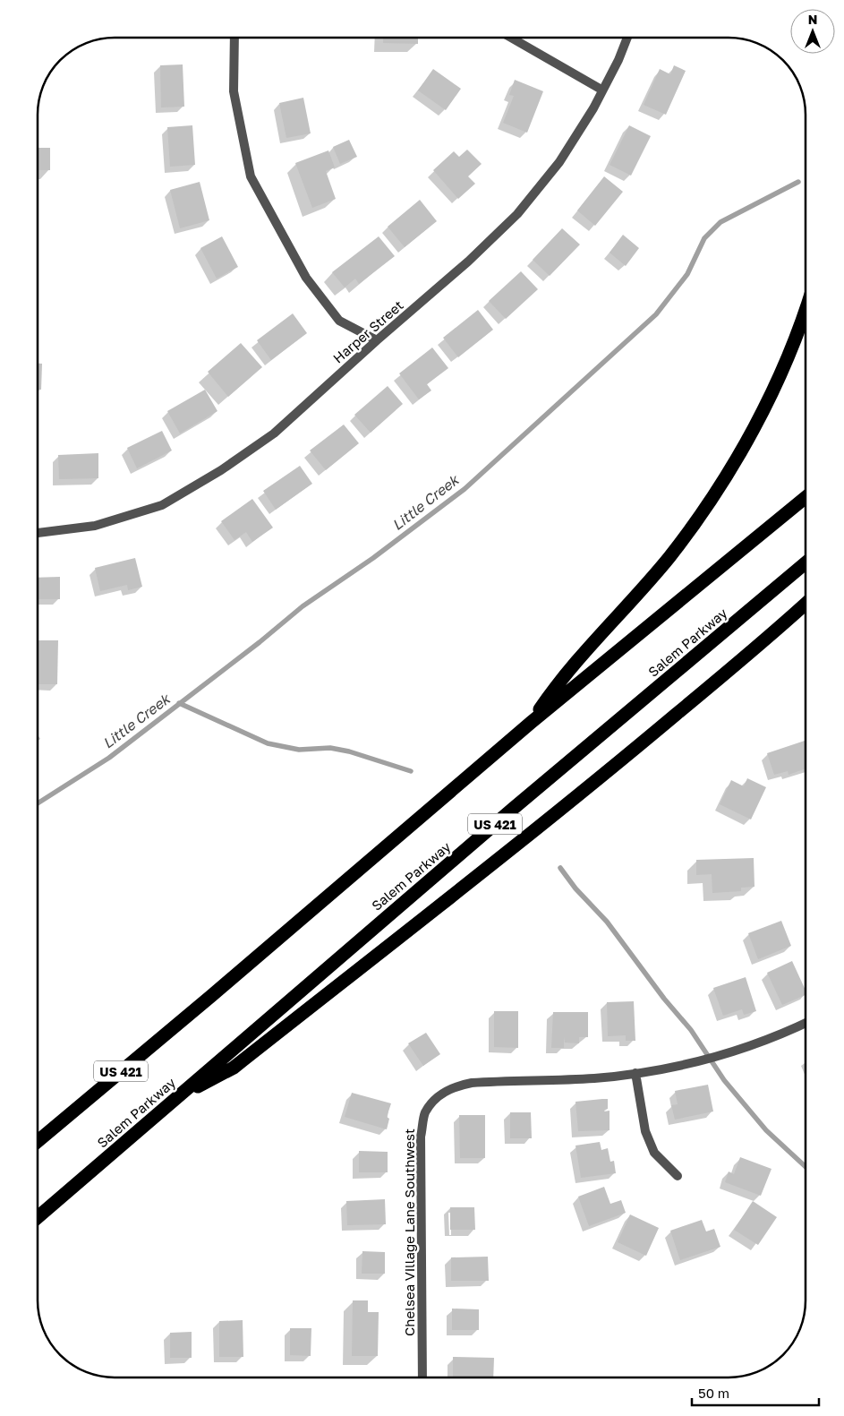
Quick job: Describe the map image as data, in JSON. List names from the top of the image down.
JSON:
{
  "streets": {
    "highway": ["Salem Parkway", "US 421"],
    "street": ["Harper Street", "Chelsea Village Lane Southwest"]
  },
  "water": ["Little Creek"],
  "scale_bar": "50 m",
  "north": "top"
}
